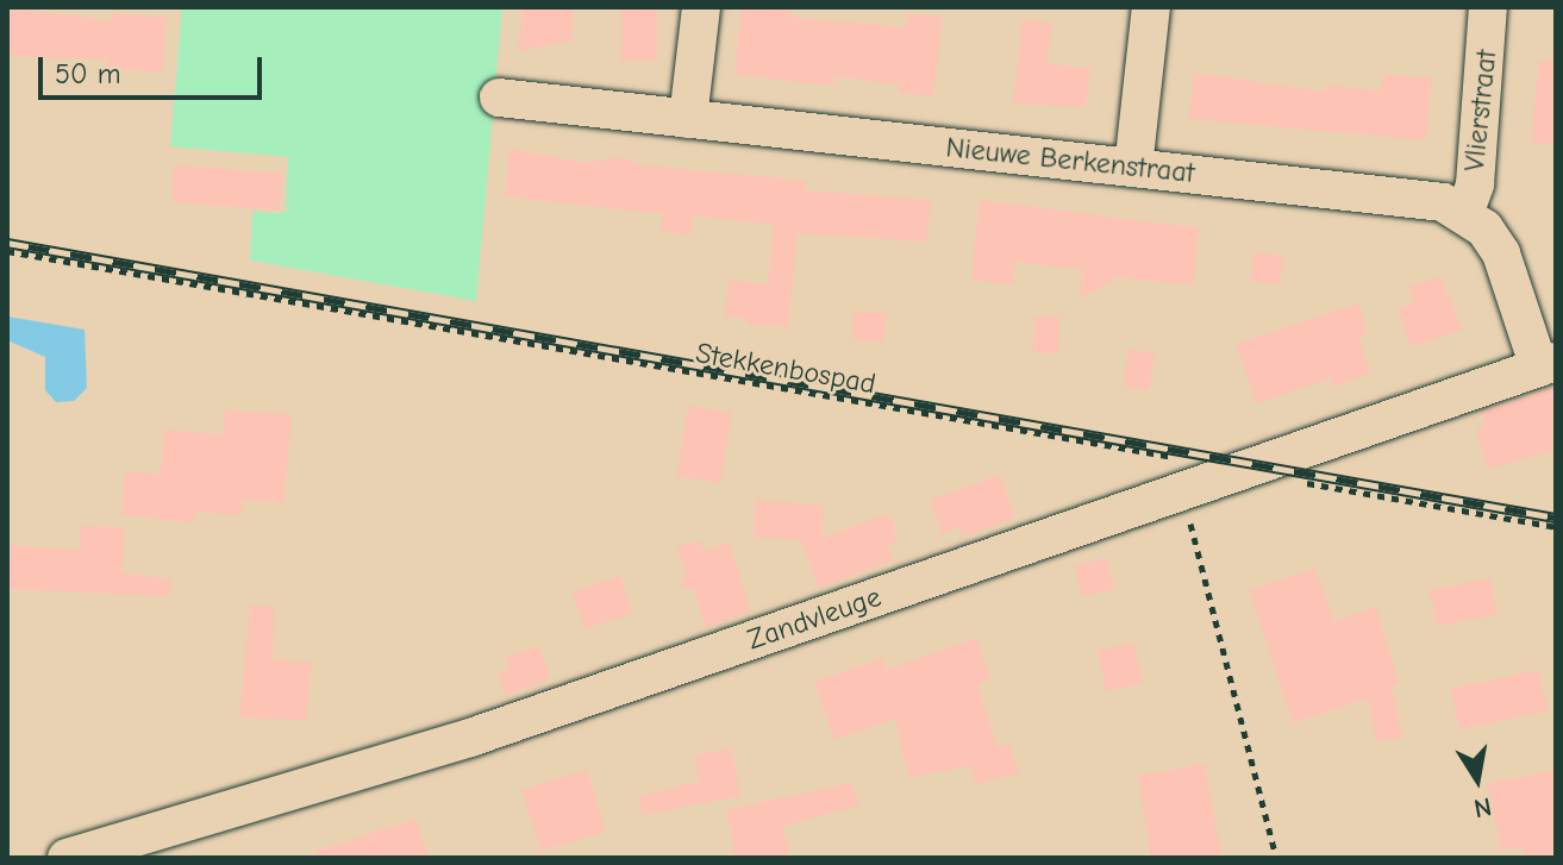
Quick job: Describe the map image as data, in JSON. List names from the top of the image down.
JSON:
{
  "streets": {
    "street": ["Vlierstraat", "Nieuwe Berkenstraat", "Zandvleuge"],
    "path": ["Stekkenbospad"]
  },
  "crossings": [
    ["Vlierstraat", "Nieuwe Berkenstraat"],
    ["Nieuwe Berkenstraat", "Zandvleuge"],
    ["Stekkenbospad", "Zandvleuge"]
  ],
  "scale_bar": "50 m",
  "north": "bottom"
}
